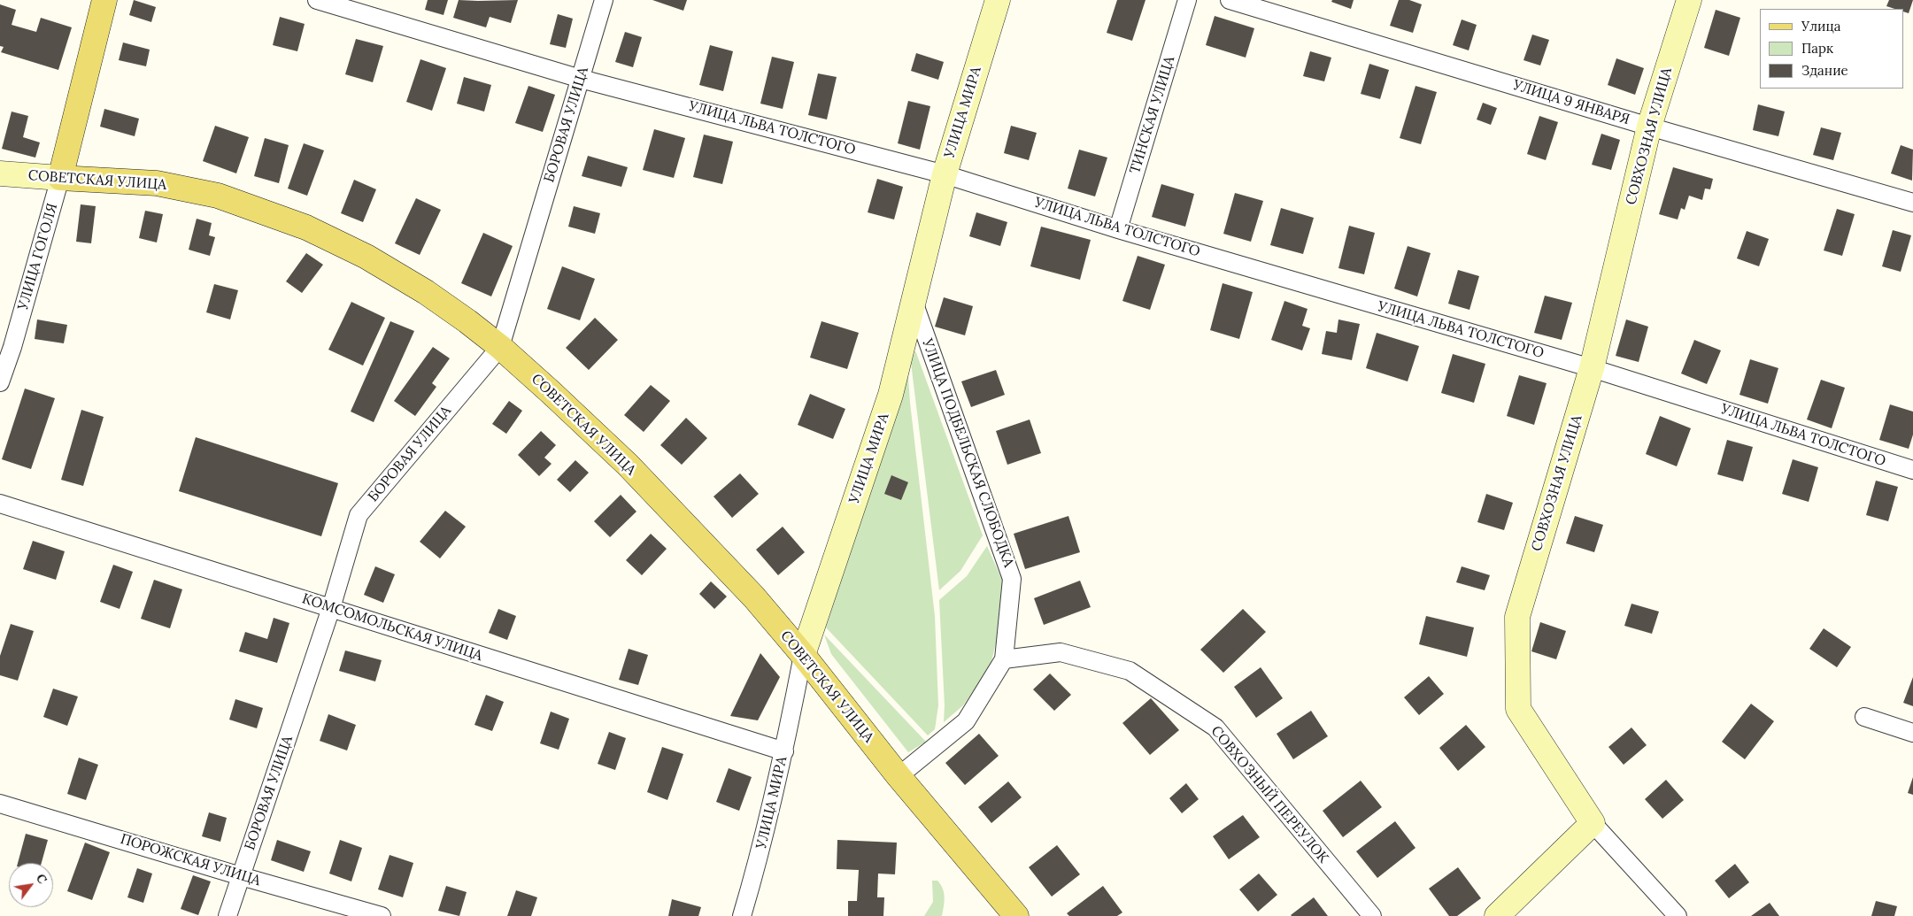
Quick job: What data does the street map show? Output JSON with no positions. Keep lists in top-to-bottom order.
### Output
{
  "streets": {
    "main road": [
      "УЛИЦА МИРА",
      "СОВХОЗНАЯ УЛИЦА",
      "СОВЕТСКАЯ УЛИЦА",
      "УЛИЦА ГОГОЛЯ"
    ],
    "street": [
      "УЛИЦА 9 ЯНВАРЯ",
      "ТИНСКАЯ УЛИЦА",
      "БОРОВАЯ УЛИЦА",
      "УЛИЦА ЛЬВА ТОЛСТОГО",
      "УЛИЦА ПОДБЕЛЬСКАЯ СЛОБОДКА",
      "КОМСОМОЛЬСКАЯ УЛИЦА",
      "СОВХОЗНЫЙ ПЕРЕУЛОК",
      "ПОРОЖСКАЯ УЛИЦА"
    ]
  },
  "crossings": [
    ["УЛИЦА 9 ЯНВАРЯ", "СОВХОЗНАЯ УЛИЦА"],
    ["УЛИЦА МИРА", "УЛИЦА ЛЬВА ТОЛСТОГО"],
    ["УЛИЦА МИРА", "СОВЕТСКАЯ УЛИЦА"],
    ["УЛИЦА МИРА", "УЛИЦА ПОДБЕЛЬСКАЯ СЛОБОДКА"],
    ["УЛИЦА МИРА", "КОМСОМОЛЬСКАЯ УЛИЦА"],
    ["ТИНСКАЯ УЛИЦА", "УЛИЦА ЛЬВА ТОЛСТОГО"],
    ["БОРОВАЯ УЛИЦА", "УЛИЦА ЛЬВА ТОЛСТОГО"],
    ["БОРОВАЯ УЛИЦА", "СОВЕТСКАЯ УЛИЦА"],
    ["БОРОВАЯ УЛИЦА", "КОМСОМОЛЬСКАЯ УЛИЦА"],
    ["БОРОВАЯ УЛИЦА", "ПОРОЖСКАЯ УЛИЦА"],
    ["УЛИЦА ЛЬВА ТОЛСТОГО", "СОВХОЗНАЯ УЛИЦА"],
    ["СОВЕТСКАЯ УЛИЦА", "УЛИЦА ГОГОЛЯ"],
    ["УЛИЦА ПОДБЕЛЬСКАЯ СЛОБОДКА", "СОВХОЗНЫЙ ПЕРЕУЛОК"]
  ],
  "legend": ["Улица", "Парк", "Здание"],
  "north": "top right"
}
